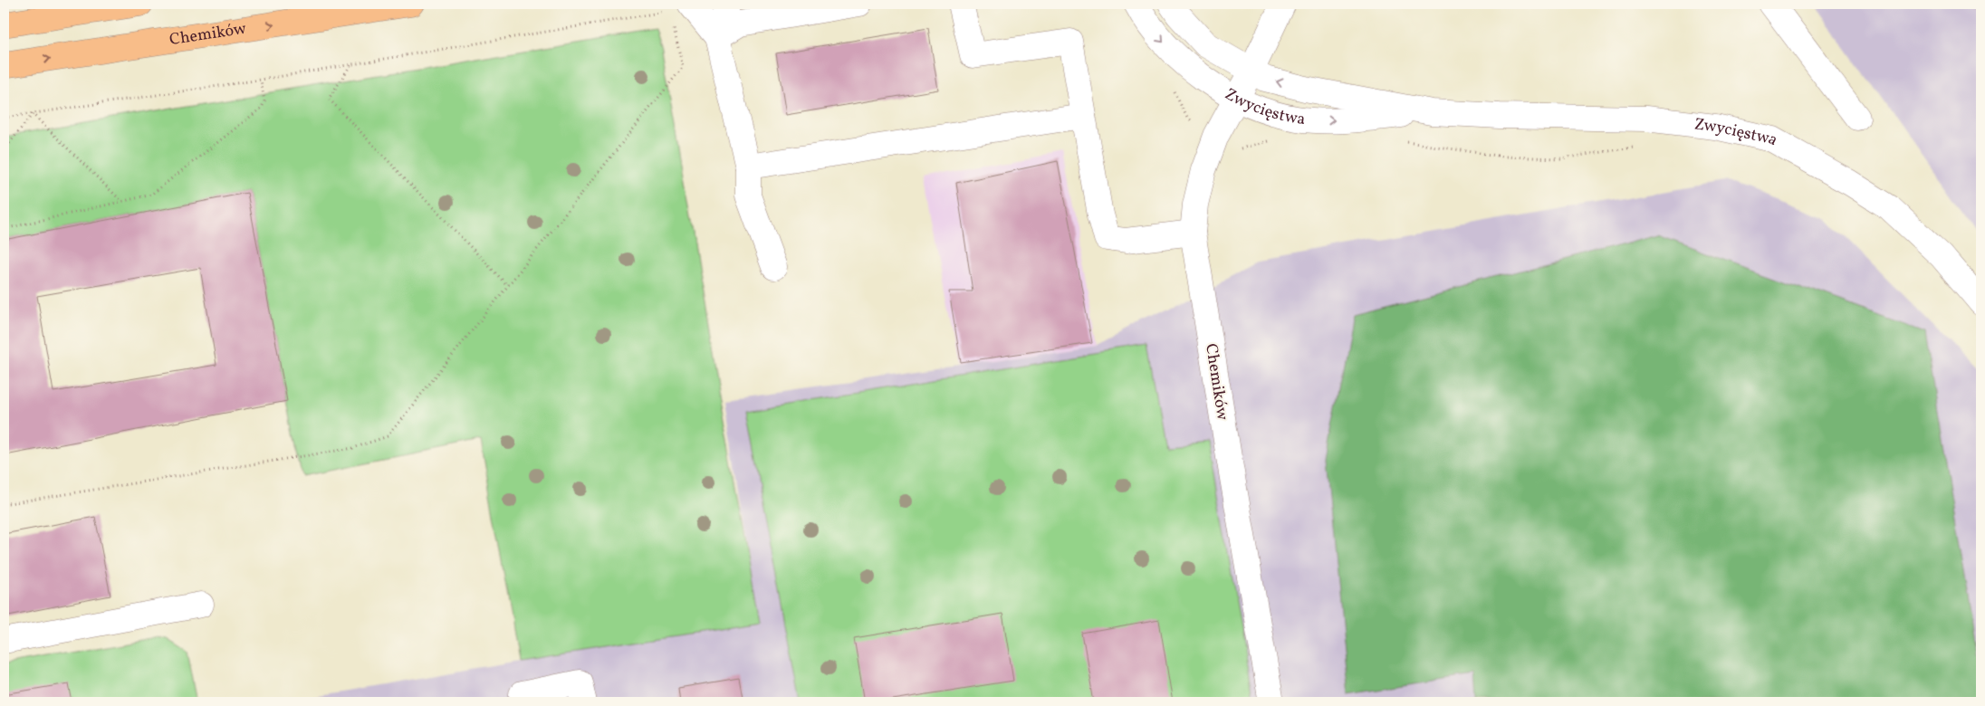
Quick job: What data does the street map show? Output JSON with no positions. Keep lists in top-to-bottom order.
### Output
{
  "streets": {
    "main road": ["Chemików"],
    "street": ["Zwycięstwa"]
  },
  "crossings": [
    ["Chemików", "Zwycięstwa"]
  ]
}
